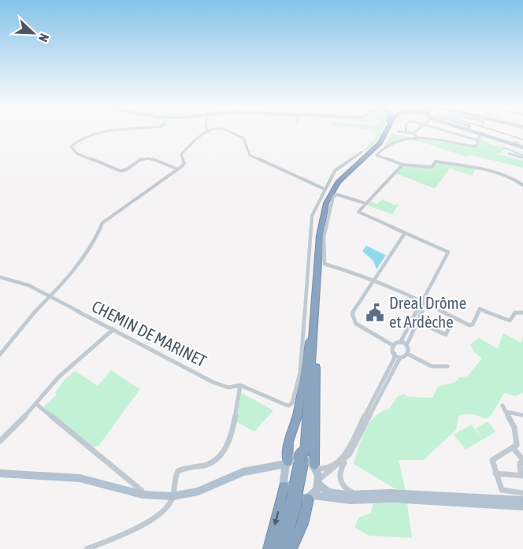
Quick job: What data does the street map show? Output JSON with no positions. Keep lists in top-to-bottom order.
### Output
{
  "streets": {
    "street": ["CHEMIN DE MARINET"]
  },
  "places": {
    "public building": ["Dreal Drôme et Ardèche"]
  },
  "north": "bottom right"
}
